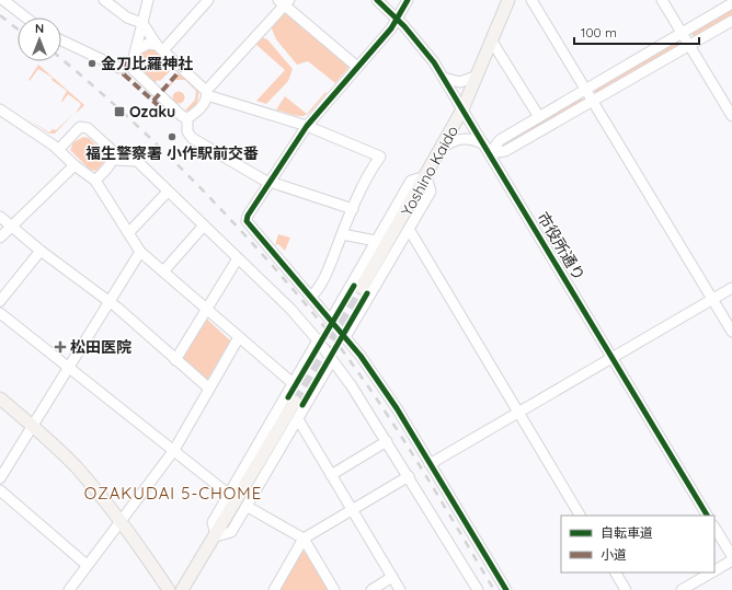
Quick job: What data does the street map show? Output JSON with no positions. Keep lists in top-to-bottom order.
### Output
{
  "streets": {
    "main road": ["Yoshino Kaido"],
    "street": ["市役所通り"]
  },
  "crossings": [
    ["Yoshino Kaido", "市役所通り"]
  ],
  "districts": ["OZAKUDAI 5-CHOME"],
  "places": {
    "other": ["金刀比羅神社", "福生警察署 小作駅前交番"],
    "transit": ["Ozaku"],
    "health": ["松田医院"]
  },
  "legend": ["自転車道", "小道"],
  "scale_bar": "100 m",
  "north": "top"
}
